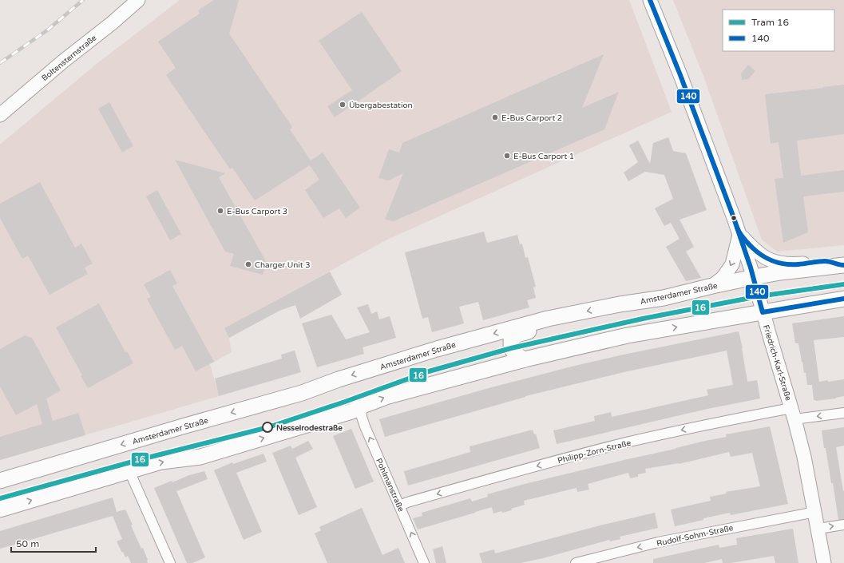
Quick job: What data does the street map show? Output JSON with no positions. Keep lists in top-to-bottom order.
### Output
{
  "streets": {
    "main road": ["Boltensternstraße", "Amsterdamer Straße", "Friedrich-Karl-Straße"],
    "street": ["Philipp-Zorn-Straße", "Pohlmanstraße", "Rudolf-Sohm-Straße"]
  },
  "crossings": [
    ["Amsterdamer Straße", "Friedrich-Karl-Straße"],
    ["Friedrich-Karl-Straße", "Philipp-Zorn-Straße"],
    ["Friedrich-Karl-Straße", "Rudolf-Sohm-Straße"],
    ["Philipp-Zorn-Straße", "Pohlmanstraße"]
  ],
  "one_way": ["Philipp-Zorn-Straße", "Pohlmanstraße", "Rudolf-Sohm-Straße"],
  "places": [
    "Übergabestation",
    "E-Bus Carport 2",
    "E-Bus Carport 1",
    "E-Bus Carport 3",
    "Charger Unit 3",
    "Nesselrodestraße"
  ],
  "lines": ["transit line 140", "tram line 16"],
  "legend": ["Tram 16", "140"],
  "scale_bar": "50 m"
}
